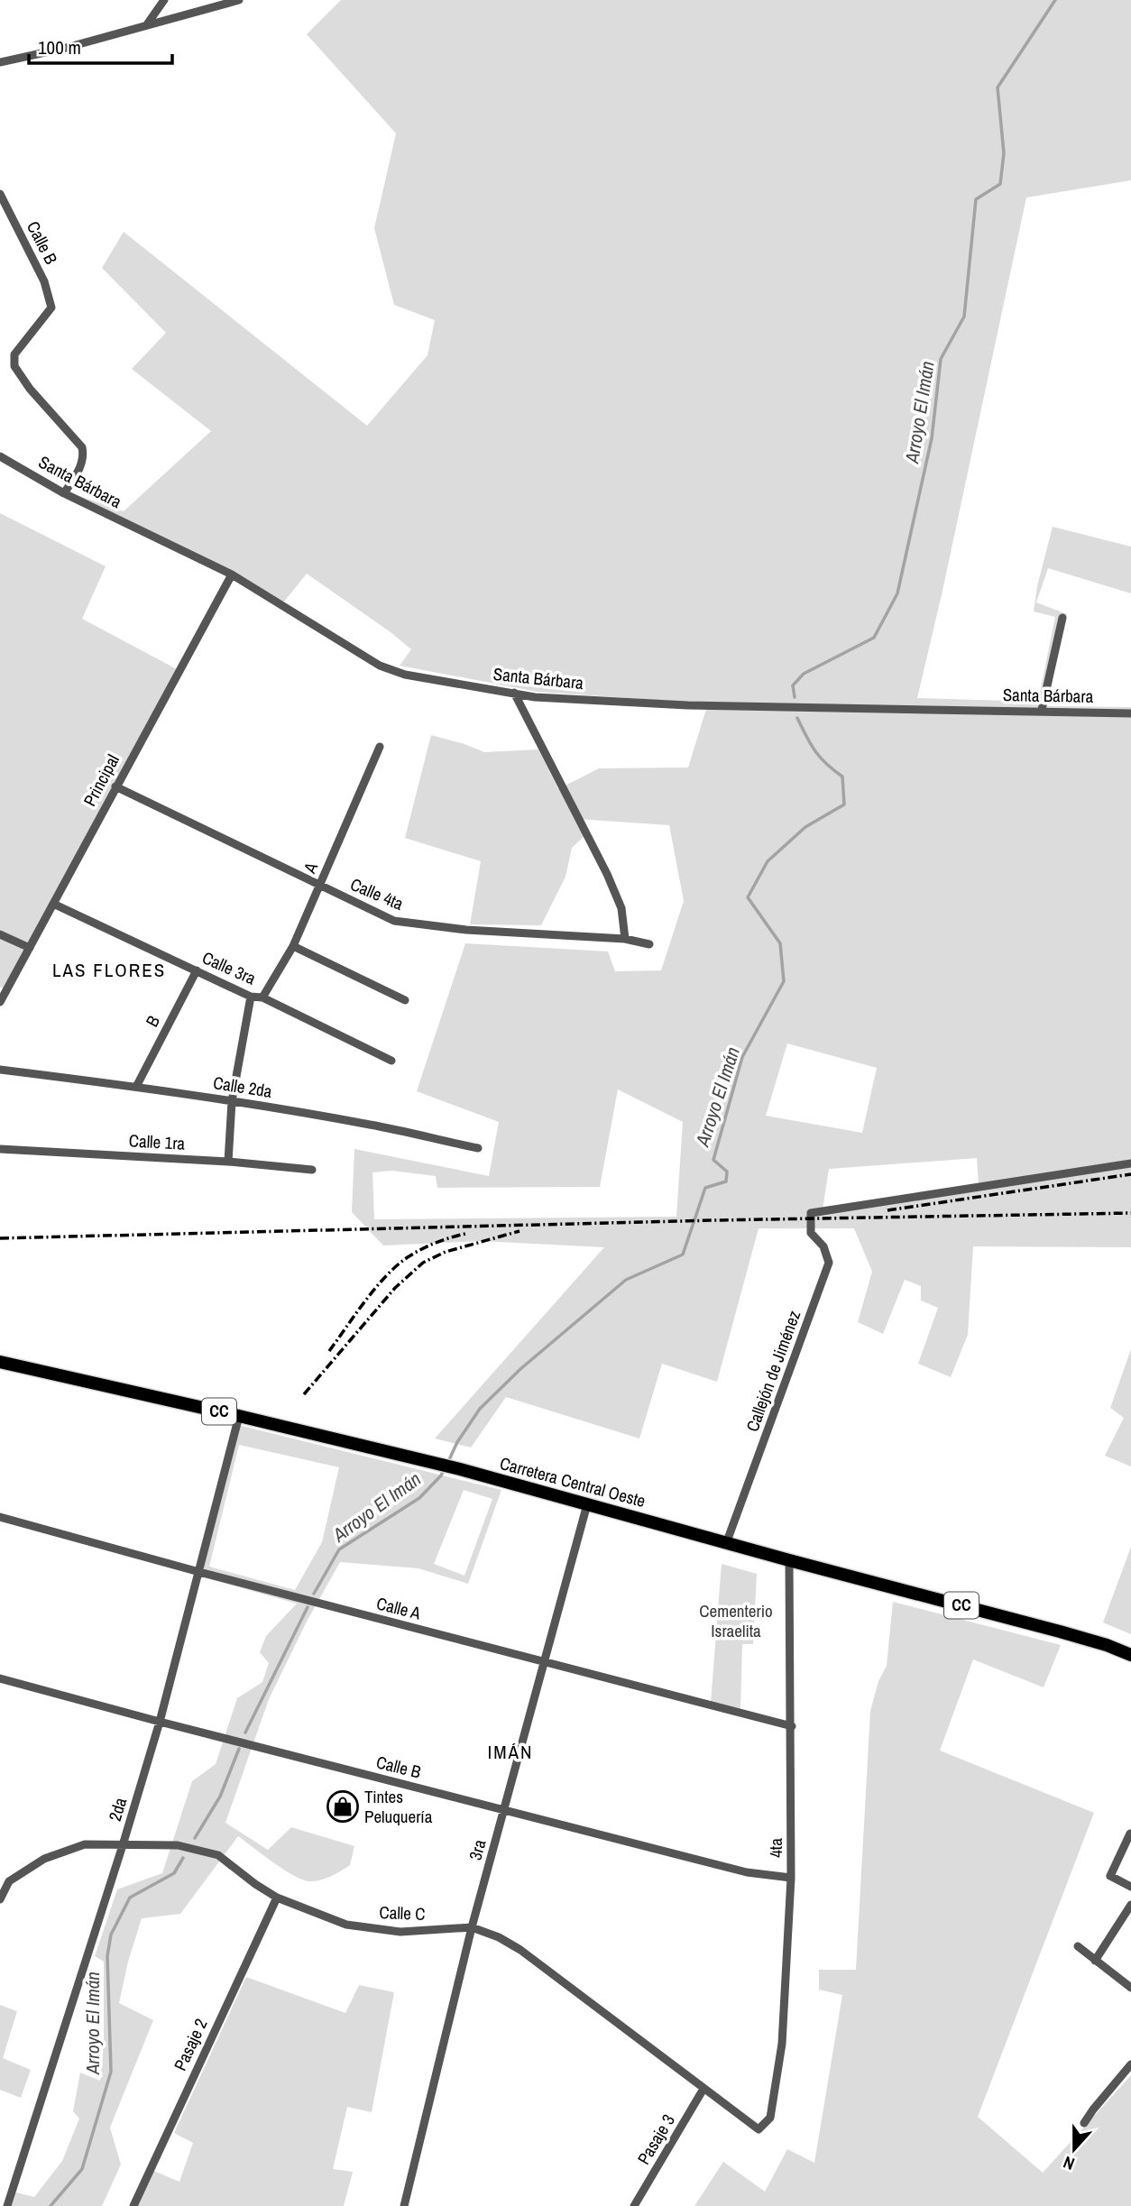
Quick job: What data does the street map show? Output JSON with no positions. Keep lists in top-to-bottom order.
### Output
{
  "streets": {
    "main road": ["CC", "Carretera Central Oeste"],
    "street": [
      "Calle B",
      "Santa Bárbara",
      "Principal",
      "A",
      "Calle 4ta",
      "Calle 3ra",
      "B",
      "Calle 2da",
      "Calle 1ra",
      "Callejón de Jiménez",
      "Calle A",
      "2da",
      "4ta",
      "3ra",
      "Calle C",
      "Pasaje 2",
      "Pasaje 3"
    ]
  },
  "crossings": [
    ["Calle B", "Santa Bárbara"],
    ["Calle B", "2da"],
    ["Calle B", "4ta"],
    ["Calle B", "3ra"],
    ["Santa Bárbara", "Principal"],
    ["Principal", "Calle 4ta"],
    ["Principal", "Calle 3ra"],
    ["A", "Calle 4ta"],
    ["A", "Calle 3ra"],
    ["Calle 3ra", "B"],
    ["B", "Calle 2da"],
    ["Callejón de Jiménez", "Carretera Central Oeste"],
    ["Carretera Central Oeste", "2da"],
    ["Carretera Central Oeste", "4ta"],
    ["Carretera Central Oeste", "3ra"],
    ["Calle A", "2da"],
    ["Calle A", "4ta"],
    ["Calle A", "3ra"],
    ["2da", "Calle C"],
    ["4ta", "Calle C"],
    ["3ra", "Calle C"],
    ["Calle C", "Pasaje 2"],
    ["Calle C", "Pasaje 3"]
  ],
  "districts": ["LAS FLORES", "IMÁN"],
  "water": ["Arroyo El Imán"],
  "parks": ["Cementerio Israelita"],
  "places": {
    "shop": ["Tintes Peluquería"]
  },
  "scale_bar": "100 m",
  "north": "bottom"
}
